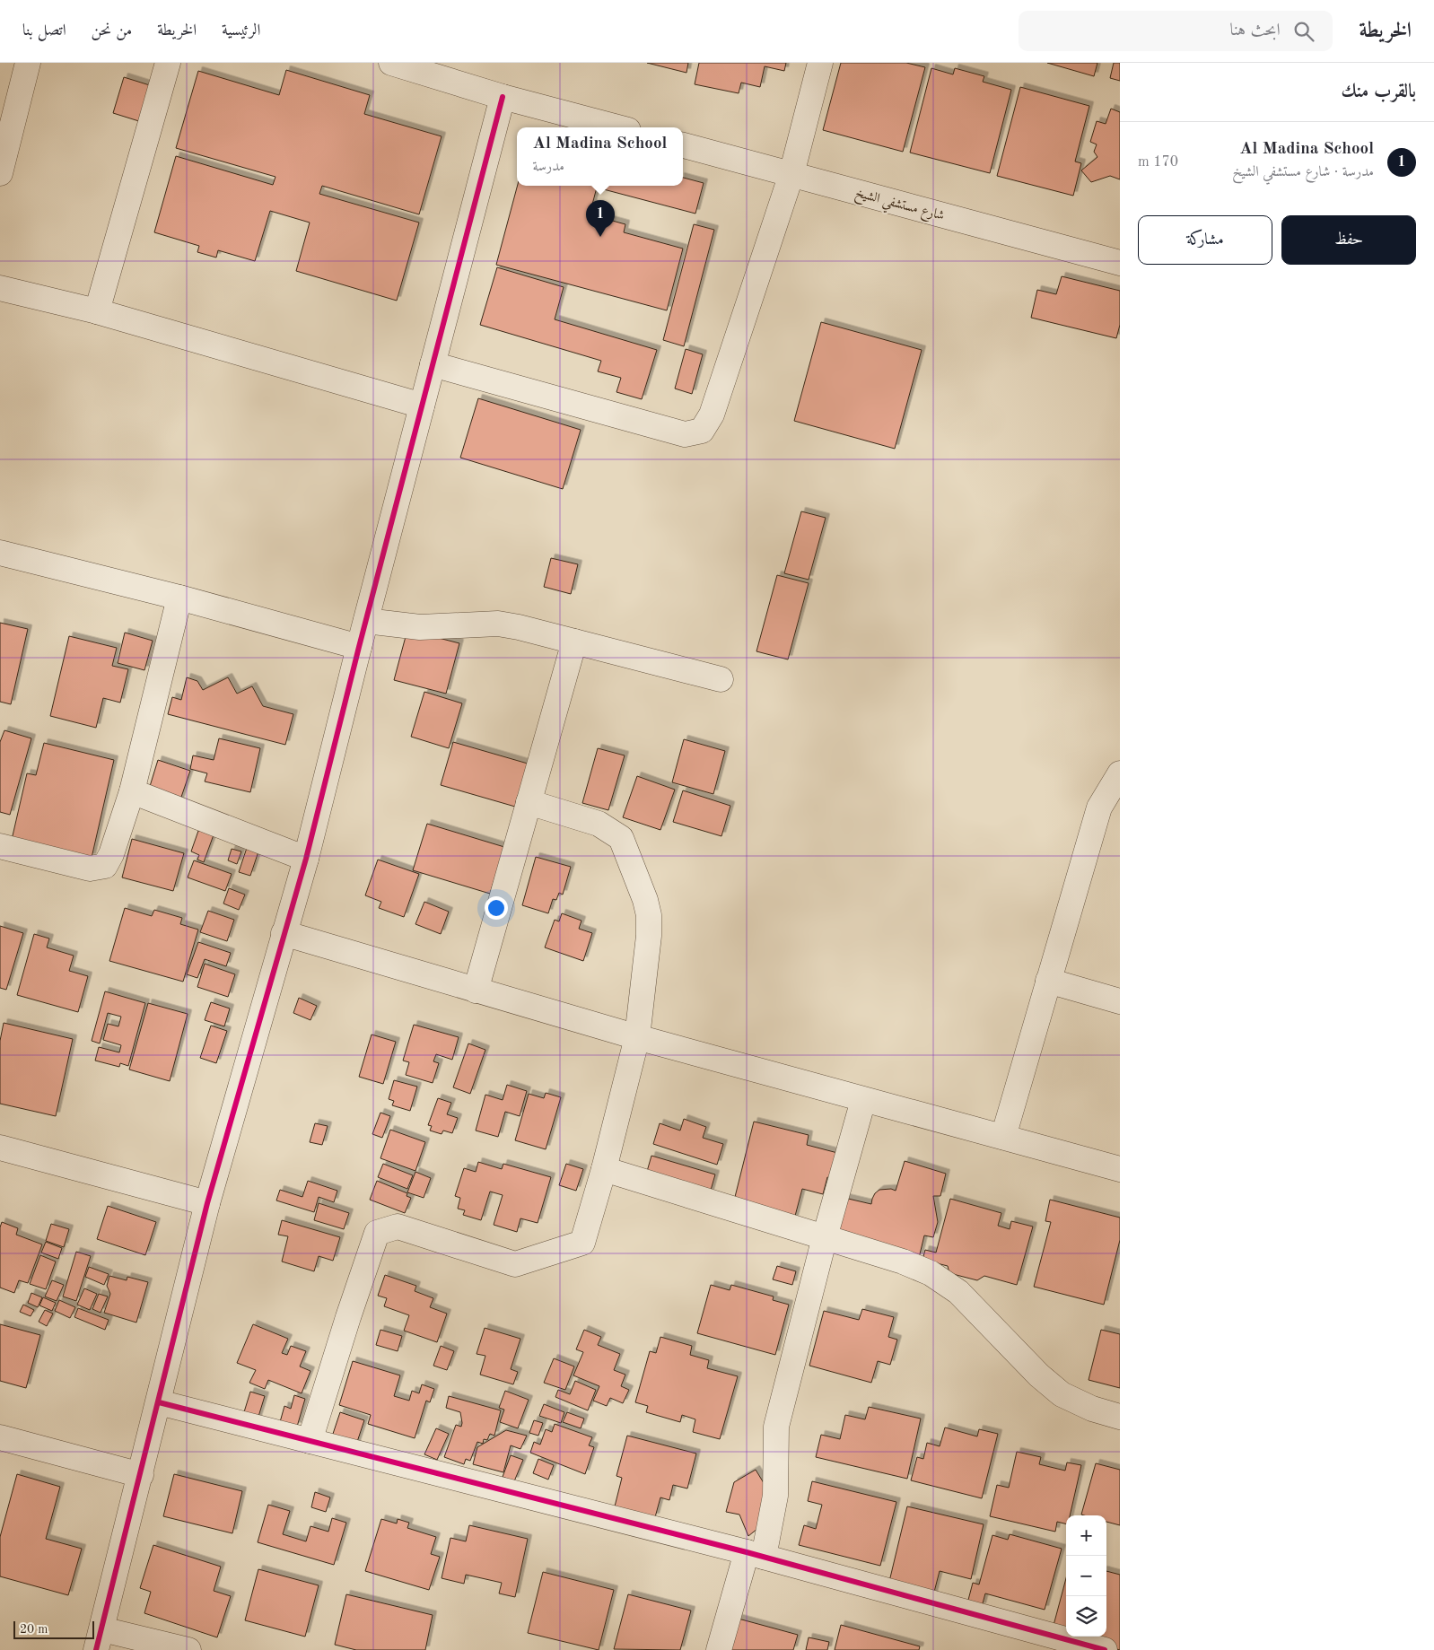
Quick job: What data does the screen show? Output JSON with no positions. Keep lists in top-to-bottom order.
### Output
{
  "streets": {
    "street": ["شارع مستشفي الشيخ"]
  },
  "scale_bar": "20 m",
  "page": {
    "header": "الخريطة",
    "search": "ابحث هنا",
    "nav": [
      "الرئيسية",
      "الخريطة",
      "من نحن",
      "اتصل بنا"
    ],
    "heading": "بالقرب منك",
    "list": [
      {
        "mark": "1",
        "name": "Al Madina School",
        "note": "مدرسة · شارع مستشفي الشيخ",
        "value": "170 m"
      }
    ],
    "popup": ["Al Madina School", "مدرسة"],
    "pins": "1",
    "buttons": ["حفظ", "مشاركة"],
    "map_buttons": ["+", "−"],
    "scale": "20 m"
  }
}
